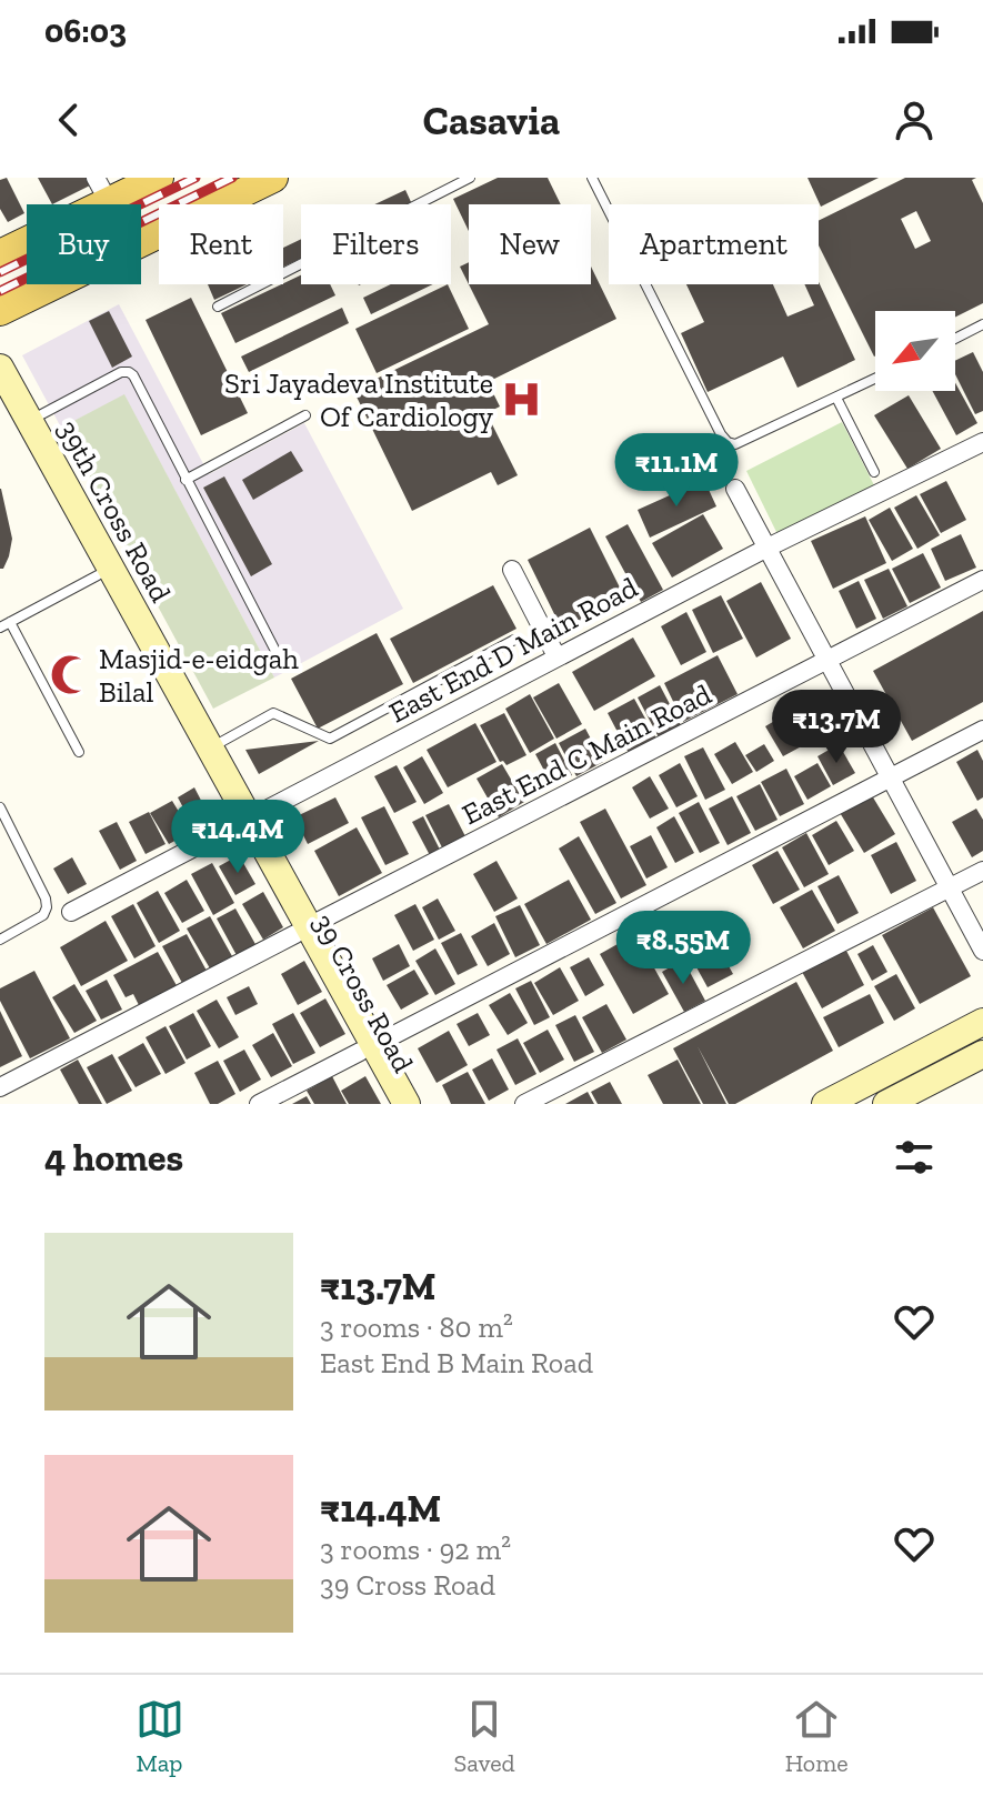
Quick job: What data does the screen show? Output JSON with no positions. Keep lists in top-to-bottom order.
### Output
{
  "streets": {
    "street": [
      "39th Cross Road",
      "East End D Main Road",
      "East End C Main Road",
      "39 Cross Road"
    ]
  },
  "crossings": [
    ["39th Cross Road", "East End D Main Road"],
    ["39th Cross Road", "39 Cross Road"],
    ["East End D Main Road", "39 Cross Road"],
    ["East End C Main Road", "39 Cross Road"]
  ],
  "places": {
    "hospital": ["Sri Jayadeva Institute Of Cardiology"],
    "mosque": ["Masjid-e-eidgah Bilal"]
  },
  "north": "bottom left",
  "page": {
    "status": "06:03",
    "header": "Casavia",
    "chip": [
      "Buy",
      "Rent",
      "Filters",
      "New",
      "Apartment"
    ],
    "price": [
      "₹11.1M",
      "₹13.7M",
      "₹14.4M",
      "₹8.55M"
    ],
    "heading": "4 homes",
    "list": [
      {
        "name": "₹13.7M",
        "note": "3 rooms · 80 m² · East End B Main Road"
      },
      {
        "name": "₹14.4M",
        "note": "3 rooms · 92 m² · 39 Cross Road"
      }
    ],
    "tabs": ["Map", "Saved", "Home"]
  }
}
